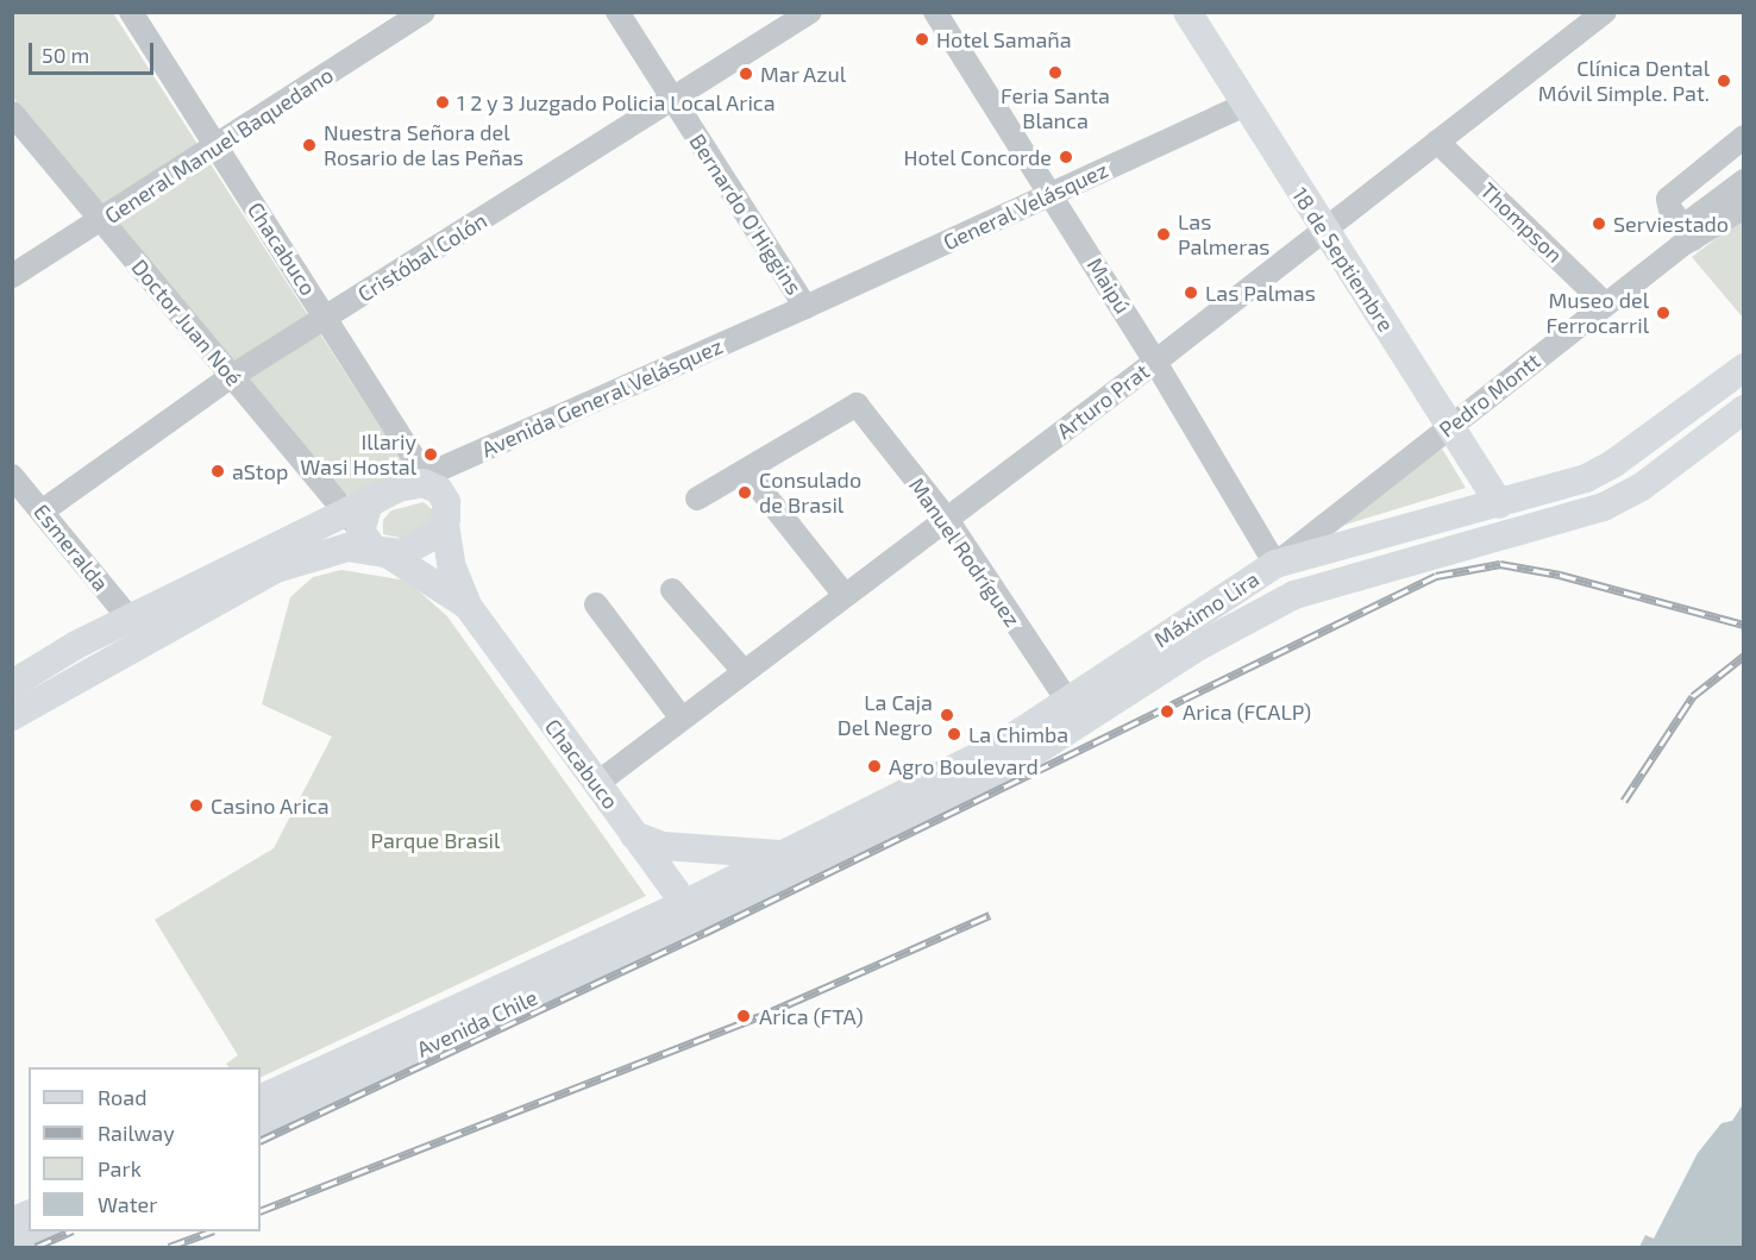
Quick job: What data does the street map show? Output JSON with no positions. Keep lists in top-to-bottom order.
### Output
{
  "streets": {
    "main road": [
      "Chacabuco",
      "18 de Septiembre",
      "Máximo Lira",
      "Avenida Chile"
    ],
    "street": [
      "General Manuel Baquedano",
      "General Velásquez",
      "Bernardo O'Higgins",
      "Thompson",
      "Cristóbal Colón",
      "Maipú",
      "Doctor Juan Noé",
      "Pedro Montt",
      "Avenida General Velásquez",
      "Arturo Prat",
      "Esmeralda",
      "Manuel Rodríguez"
    ]
  },
  "crossings": [
    ["General Manuel Baquedano", "Chacabuco"],
    ["General Manuel Baquedano", "Doctor Juan Noé"],
    ["General Velásquez", "Bernardo O'Higgins"],
    ["General Velásquez", "18 de Septiembre"],
    ["General Velásquez", "Maipú"],
    ["General Velásquez", "Avenida General Velásquez"],
    ["Bernardo O'Higgins", "Cristóbal Colón"],
    ["Bernardo O'Higgins", "Avenida General Velásquez"],
    ["Thompson", "Pedro Montt"],
    ["Thompson", "Arturo Prat"],
    ["Chacabuco", "Cristóbal Colón"],
    ["Chacabuco", "Doctor Juan Noé"],
    ["Chacabuco", "Avenida General Velásquez"],
    ["Chacabuco", "Arturo Prat"],
    ["Chacabuco", "Máximo Lira"],
    ["Chacabuco", "Avenida Chile"],
    ["Cristóbal Colón", "Doctor Juan Noé"],
    ["Cristóbal Colón", "Esmeralda"],
    ["18 de Septiembre", "Pedro Montt"],
    ["18 de Septiembre", "Arturo Prat"],
    ["18 de Septiembre", "Máximo Lira"],
    ["Maipú", "Pedro Montt"],
    ["Maipú", "Arturo Prat"],
    ["Maipú", "Máximo Lira"],
    ["Doctor Juan Noé", "Avenida General Velásquez"],
    ["Pedro Montt", "Máximo Lira"],
    ["Arturo Prat", "Manuel Rodríguez"],
    ["Manuel Rodríguez", "Máximo Lira"],
    ["Máximo Lira", "Avenida Chile"]
  ],
  "parks": ["Parque Brasil"],
  "places": [
    "Hotel Samaña",
    "Feria Santa Blanca",
    "Mar Azul",
    "Clínica Dental Móvil Simple. Pat.",
    "1 2 y 3 Juzgado Policia Local Arica",
    "Nuestra Señora del Rosario de las Peñas",
    "Hotel Concorde",
    "Serviestado",
    "Las Palmeras",
    "Las Palmas",
    "Museo del Ferrocarril",
    "Illariy Wasi Hostal",
    "aStop",
    "Consulado de Brasil",
    "Arica (FCALP)",
    "La Caja Del Negro",
    "La Chimba",
    "Agro Boulevard",
    "Casino Arica",
    "Arica (FTA)"
  ],
  "legend": [
    "Road",
    "Railway",
    "Park",
    "Water"
  ],
  "scale_bar": "50 m"
}
